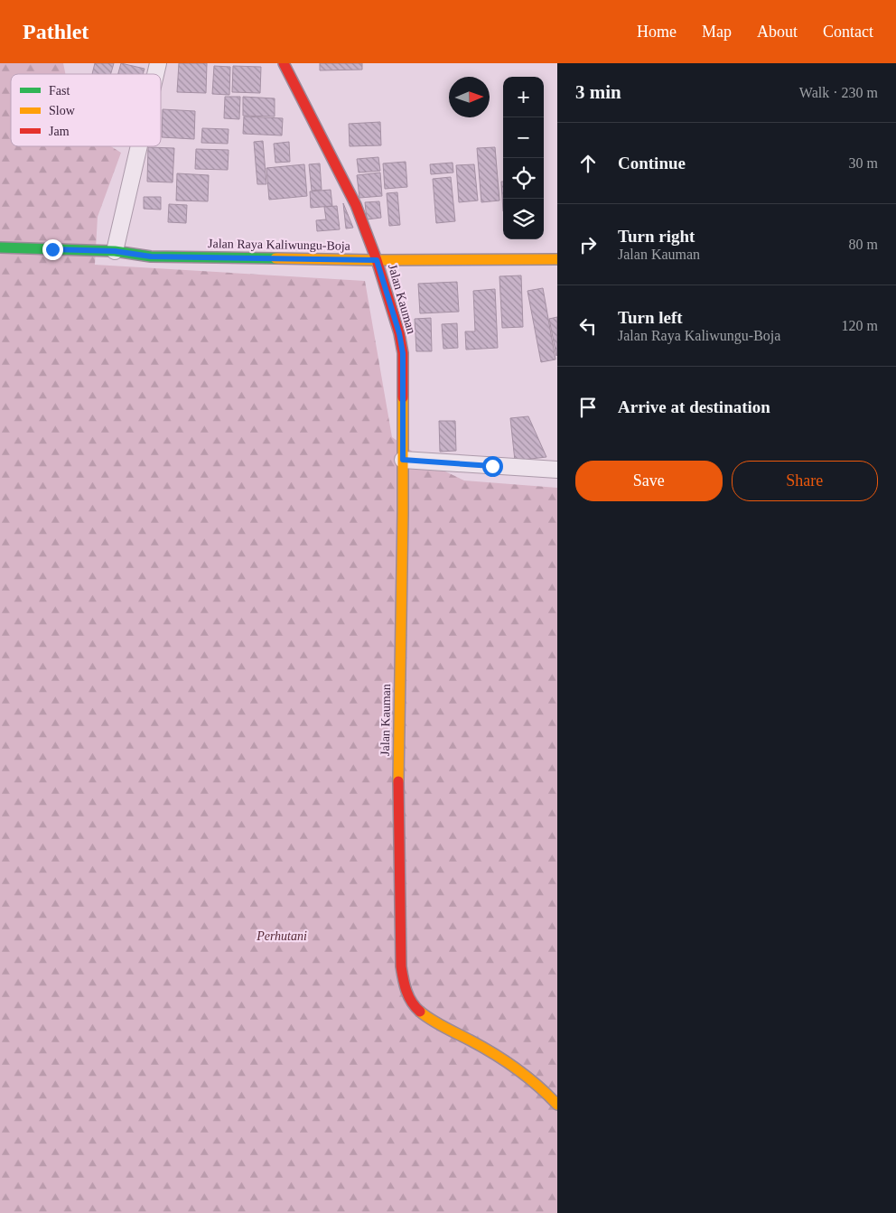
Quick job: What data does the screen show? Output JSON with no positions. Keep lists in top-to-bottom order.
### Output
{
  "streets": {
    "street": ["Jalan Raya Kaliwungu-Boja", "Jalan Kauman"]
  },
  "crossings": [
    ["Jalan Raya Kaliwungu-Boja", "Jalan Kauman"]
  ],
  "parks": ["Perhutani"],
  "legend": ["Fast", "Slow", "Jam"],
  "north": "right",
  "page": {
    "header": "Pathlet",
    "nav": [
      "Home",
      "Map",
      "About",
      "Contact"
    ],
    "heading": ["3 min", "Walk · 230 m"],
    "map_buttons": ["+", "−"],
    "list": [
      ["Continue", "30 m"],
      ["Turn right", "Jalan Kauman", "80 m"],
      ["Turn left", "Jalan Raya Kaliwungu-Boja", "120 m"],
      "Arrive at destination"
    ],
    "buttons": ["Save", "Share"]
  }
}
